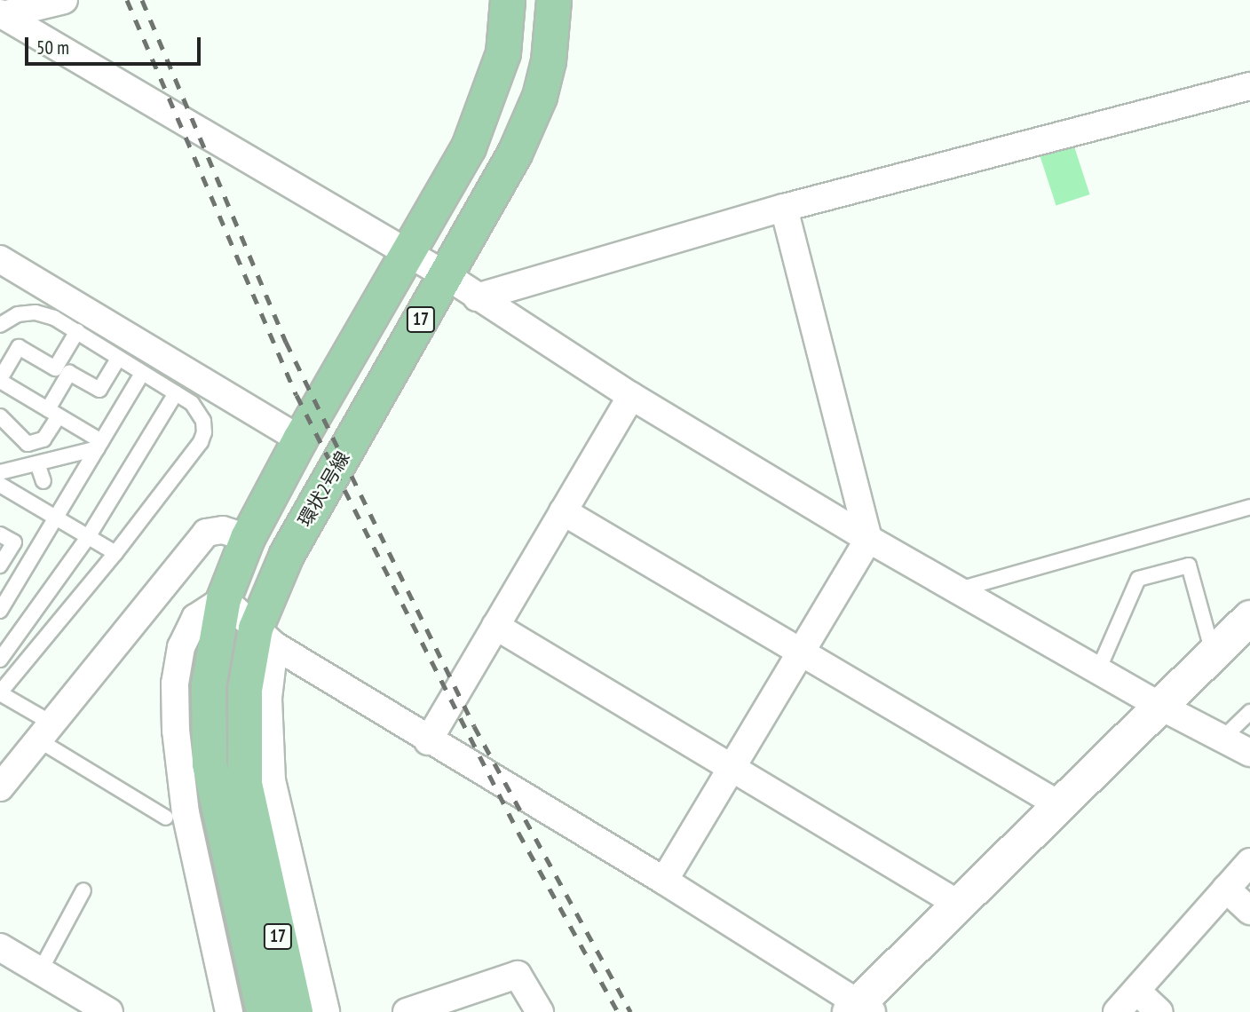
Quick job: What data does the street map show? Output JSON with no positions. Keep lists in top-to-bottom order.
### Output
{
  "streets": {
    "main road": ["17", "環状2号線"]
  },
  "scale_bar": "50 m"
}
